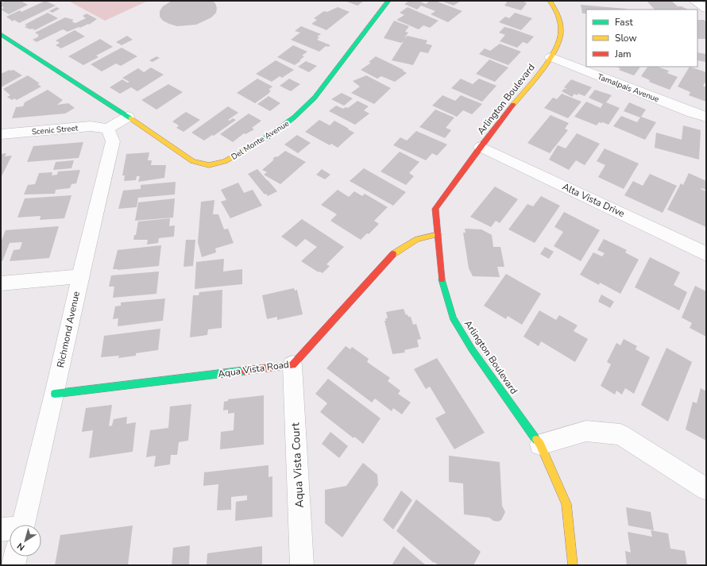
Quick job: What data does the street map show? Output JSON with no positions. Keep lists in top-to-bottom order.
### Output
{
  "streets": {
    "street": [
      "Tamalpais Avenue",
      "Arlington Boulevard",
      "Scenic Street",
      "Del Monte Avenue",
      "Alta Vista Drive",
      "Richmond Avenue",
      "Aqua Vista Road",
      "Aqua Vista Court"
    ]
  },
  "crossings": [
    ["Tamalpais Avenue", "Arlington Boulevard"],
    ["Arlington Boulevard", "Alta Vista Drive"],
    ["Arlington Boulevard", "Aqua Vista Road"],
    ["Scenic Street", "Richmond Avenue"],
    ["Richmond Avenue", "Aqua Vista Road"],
    ["Aqua Vista Road", "Aqua Vista Court"]
  ],
  "legend": ["Fast", "Slow", "Jam"],
  "north": "bottom left"
}
